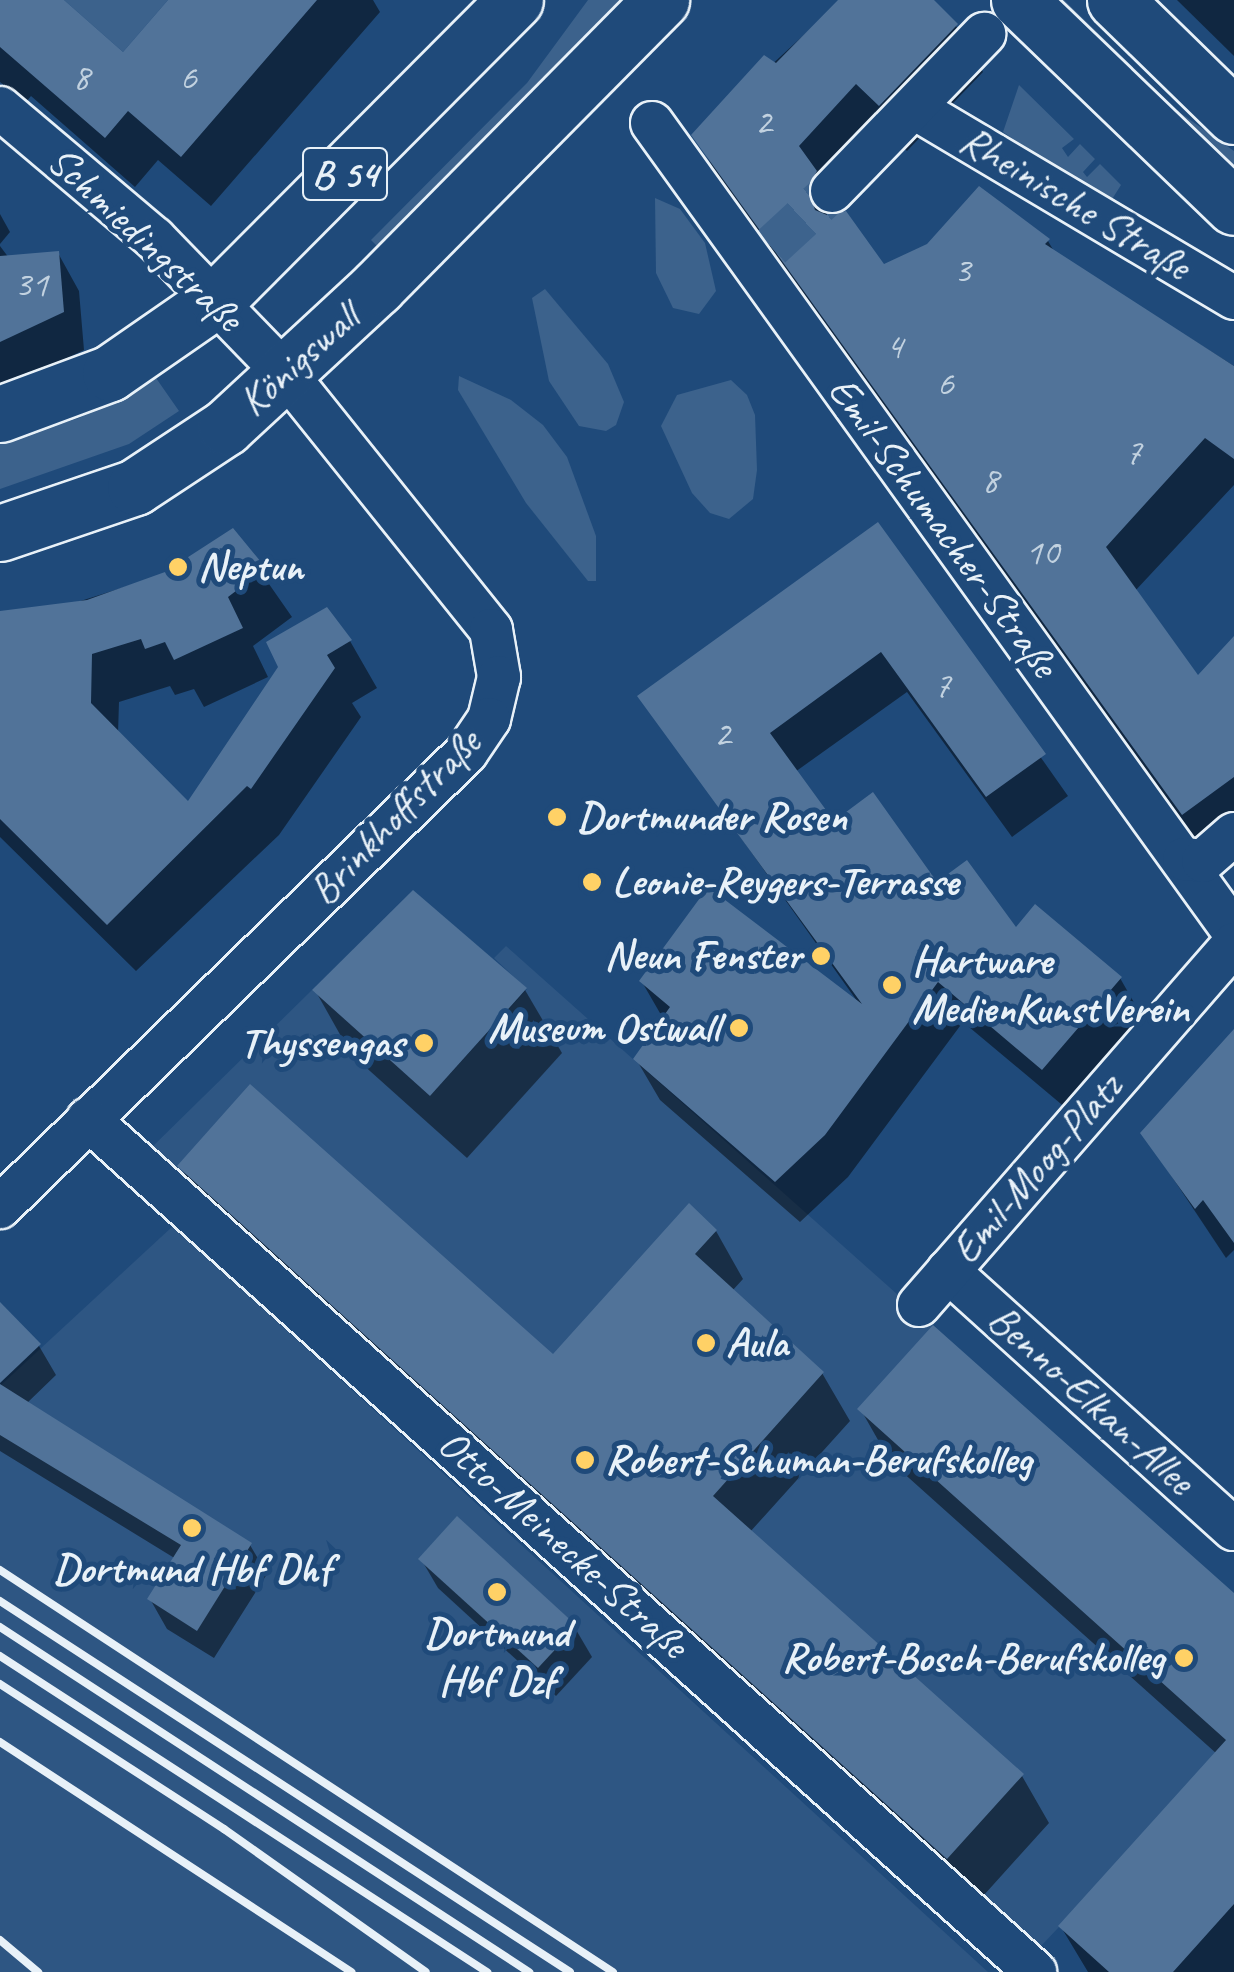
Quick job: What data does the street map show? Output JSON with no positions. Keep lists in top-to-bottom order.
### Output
{
  "streets": {
    "main road": ["B 54", "Rheinische Straße", "Königswall"],
    "street": [
      "Schmiedingstraße",
      "Emil-Schumacher-Straße",
      "Brinkhoffstraße",
      "Emil-Moog-Platz",
      "Benno-Elkan-Allee",
      "Otto-Meinecke-Straße"
    ]
  },
  "crossings": [
    ["B 54", "Schmiedingstraße"],
    ["Schmiedingstraße", "Königswall"],
    ["Schmiedingstraße", "Brinkhoffstraße"],
    ["Königswall", "Brinkhoffstraße"],
    ["Brinkhoffstraße", "Otto-Meinecke-Straße"],
    ["Emil-Moog-Platz", "Benno-Elkan-Allee"]
  ],
  "places": [
    "Neptun",
    "Dortmunder Rosen",
    "Leonie-Reygers-Terrasse",
    "Neun Fenster",
    "Hartware MedienKunstVerein",
    "Museum Ostwall",
    "Thyssengas",
    "Aula",
    "Robert-Schuman-Berufskolleg",
    "Dortmund Hbf Dhf",
    "Dortmund Hbf Dzf",
    "Robert-Bosch-Berufskolleg"
  ],
  "house_numbers": [
    "8",
    "6",
    "2",
    "3",
    "31",
    "4",
    "6",
    "7",
    "8",
    "10",
    "7",
    "2"
  ]
}
